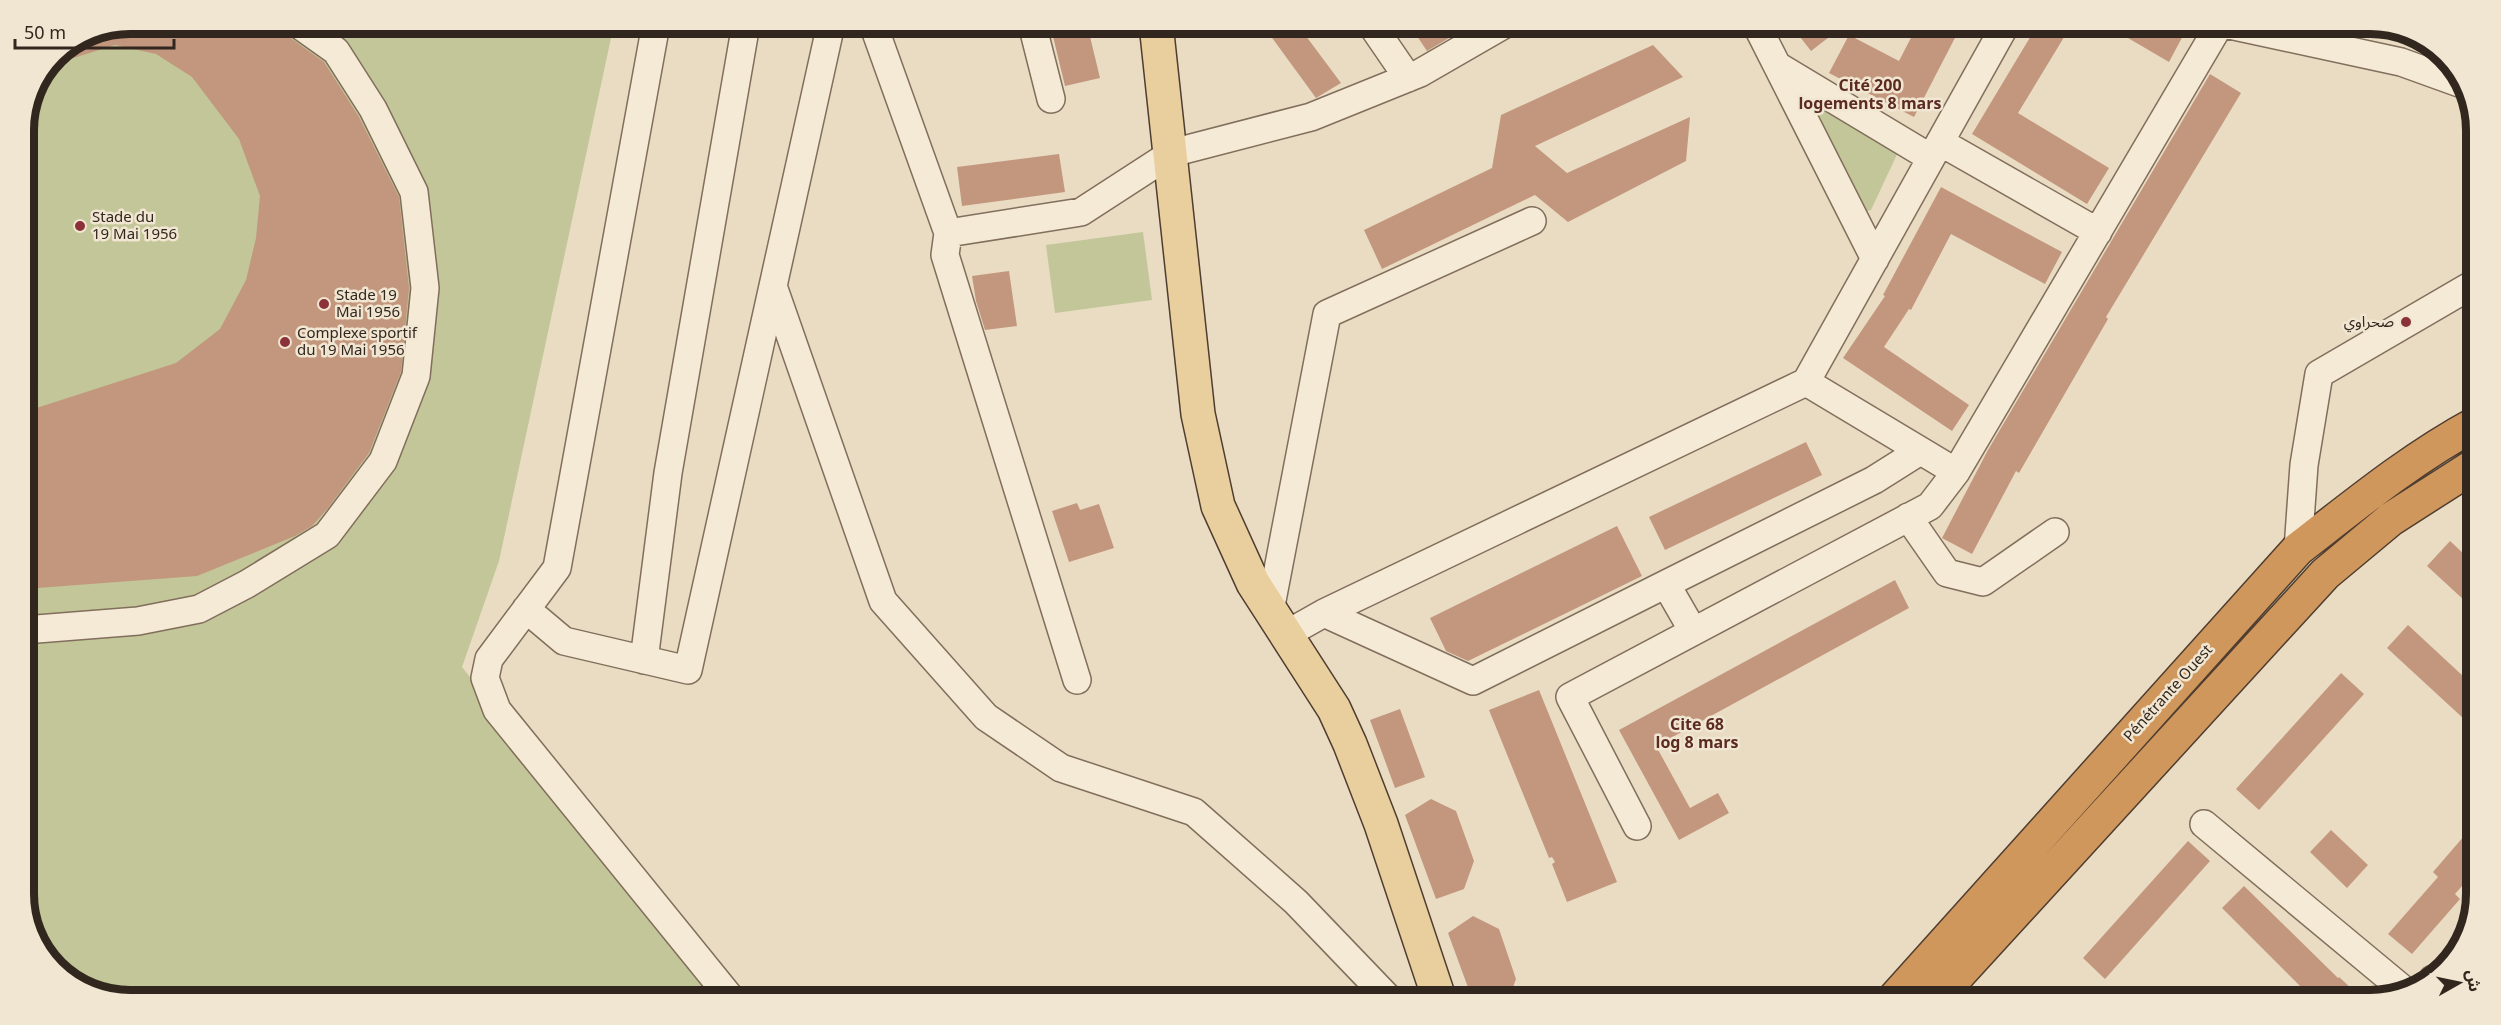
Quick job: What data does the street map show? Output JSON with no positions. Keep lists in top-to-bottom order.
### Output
{
  "streets": {
    "highway": ["Pénétrante Ouest"]
  },
  "districts": ["Cité 200 logements 8 mars", "Cite 68 log 8 mars"],
  "places": [
    "Stade du 19 Mai 1956",
    "Stade 19 Mai 1956",
    "صحراوي",
    "Complexe sportif du 19 Mai 1956"
  ],
  "scale_bar": "50 m",
  "north": "right"
}
